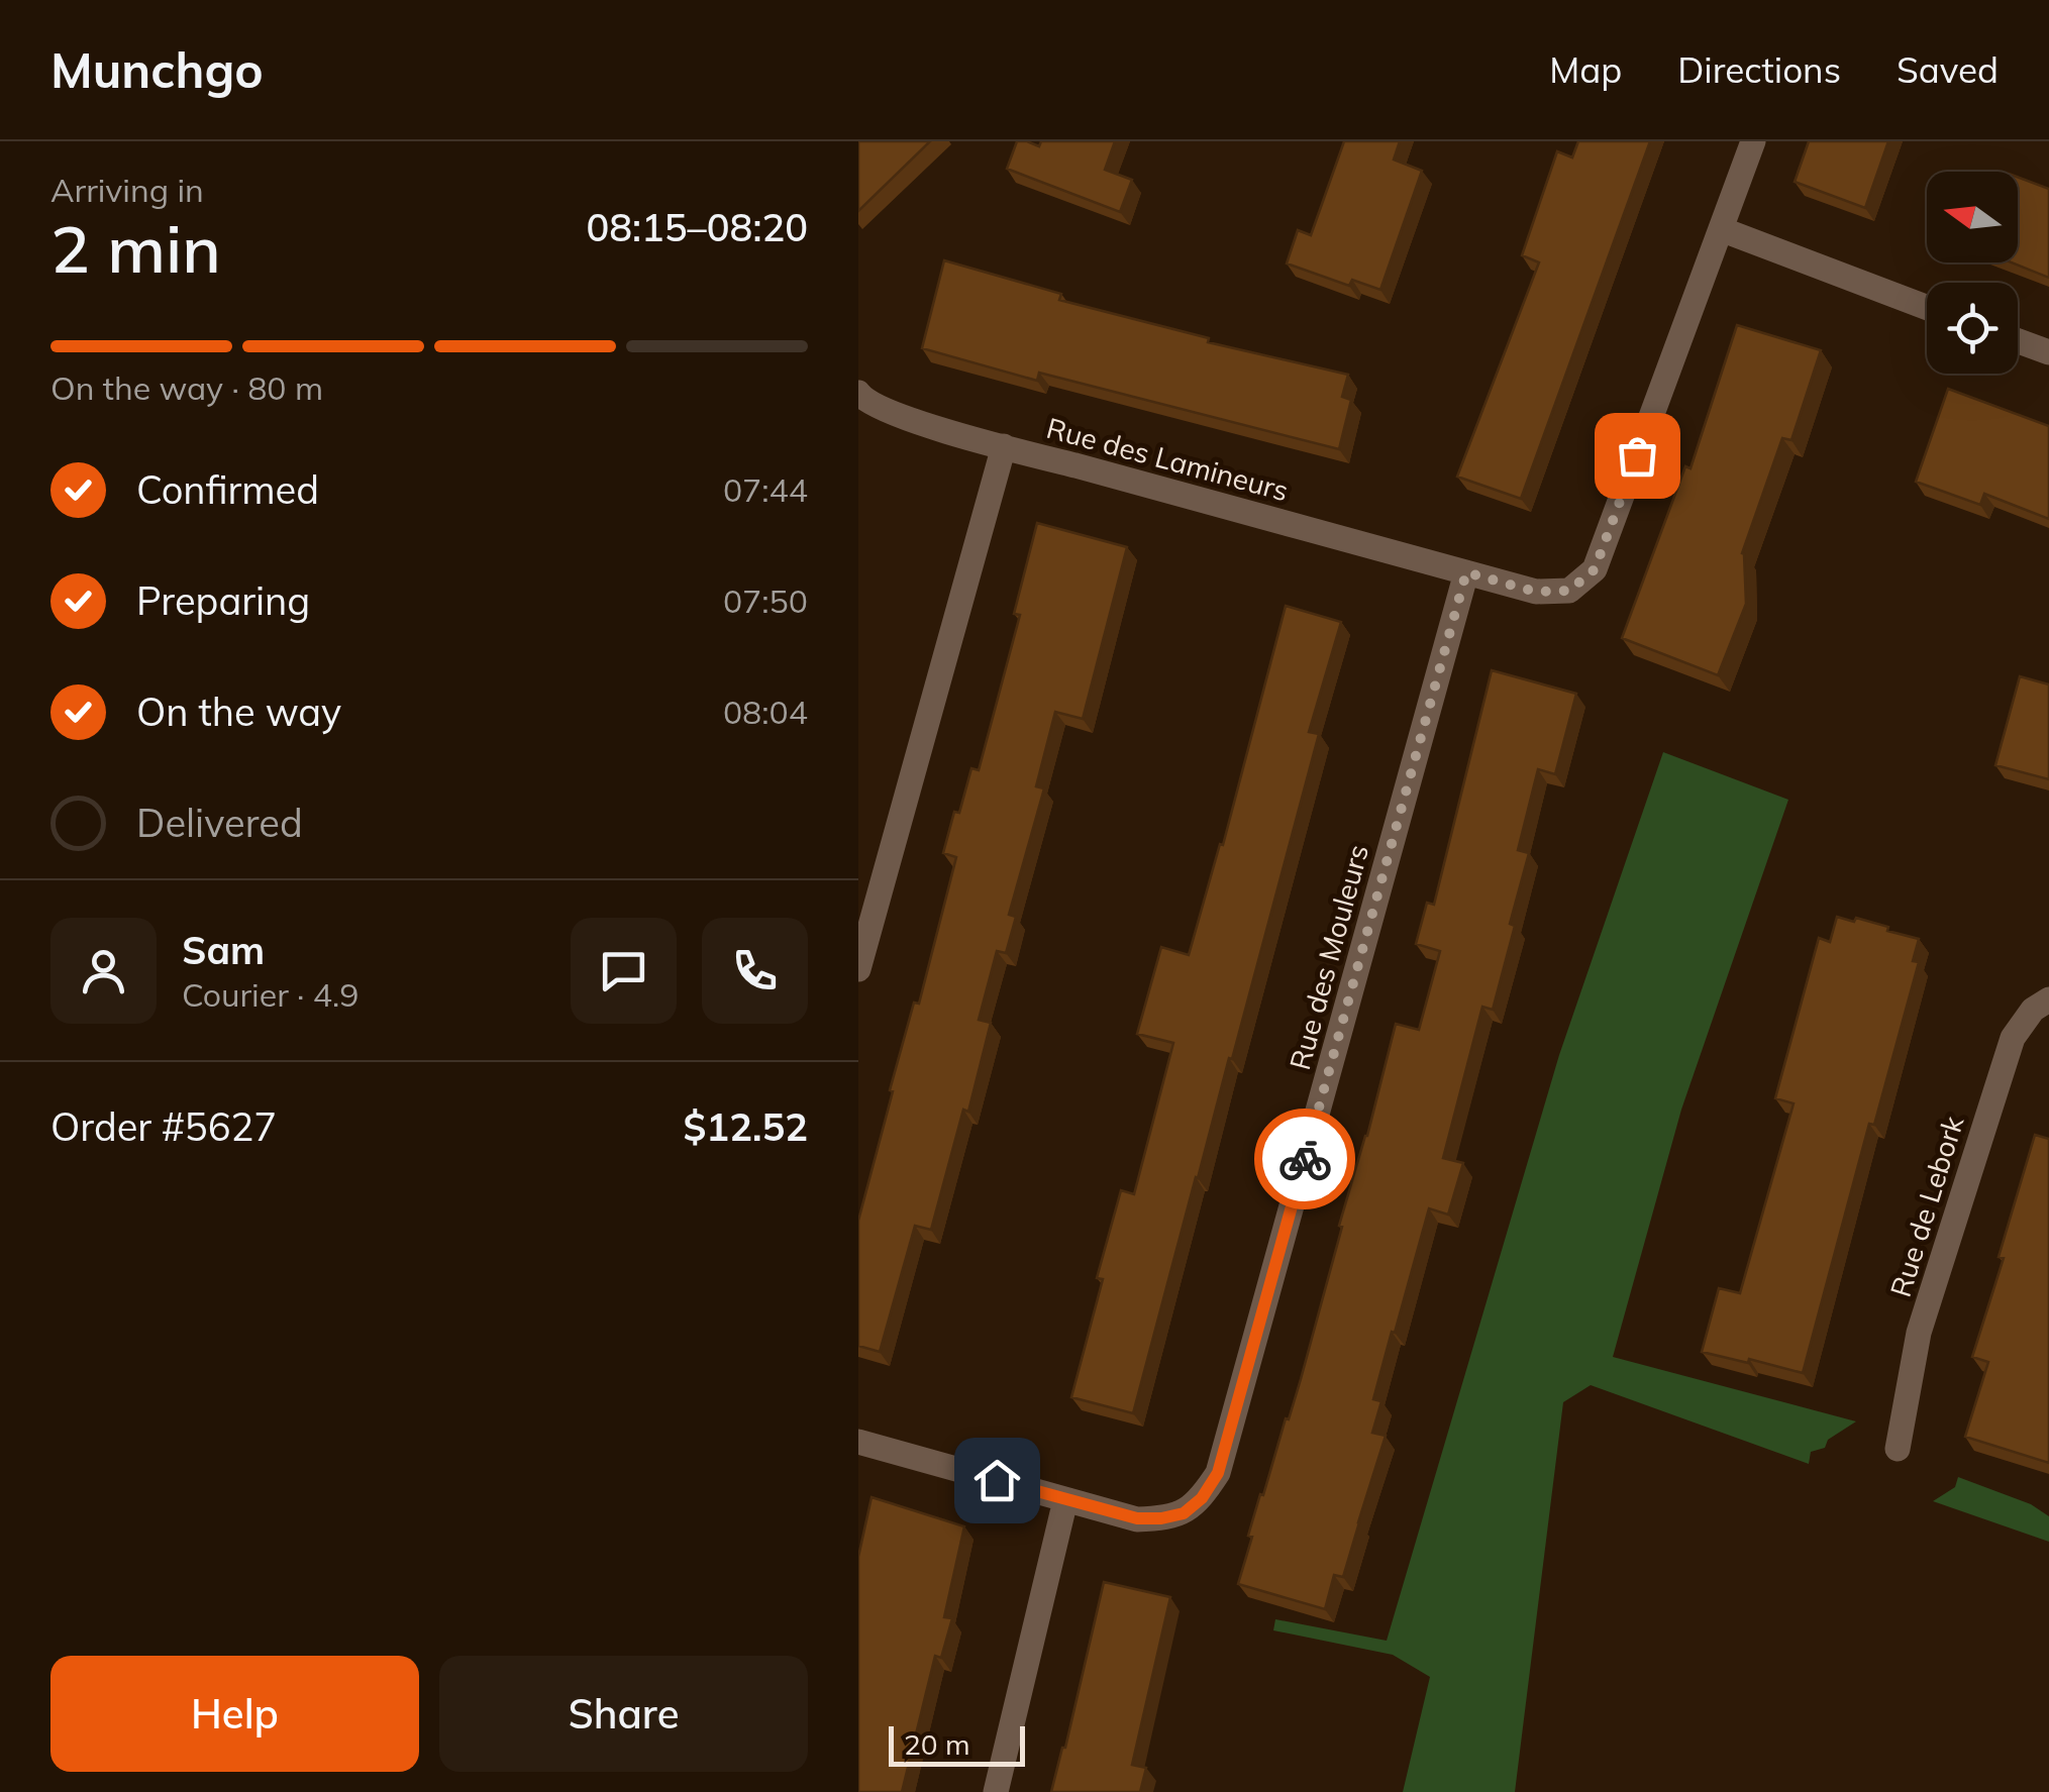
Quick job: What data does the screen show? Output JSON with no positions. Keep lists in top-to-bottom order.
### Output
{
  "streets": {
    "street": ["Rue des Lamineurs", "Rue des Mouleurs", "Rue de Lebork"]
  },
  "crossings": [
    ["Rue des Lamineurs", "Rue des Mouleurs"]
  ],
  "scale_bar": "20 m",
  "north": "left",
  "page": {
    "header": "Munchgo",
    "nav": ["Map", "Directions", "Saved"],
    "heading": ["2 min", "Arriving in", "08:15–08:20"],
    "panel": [
      "Sam",
      "Courier · 4.9",
      "Order #5627",
      "$12.52"
    ],
    "bar": "On the way · 80 m",
    "list": [
      ["Confirmed", "07:44"],
      ["Preparing", "07:50"],
      ["On the way", "08:04"],
      "Delivered"
    ],
    "buttons": ["Help", "Share"],
    "scale": "20 m"
  }
}
